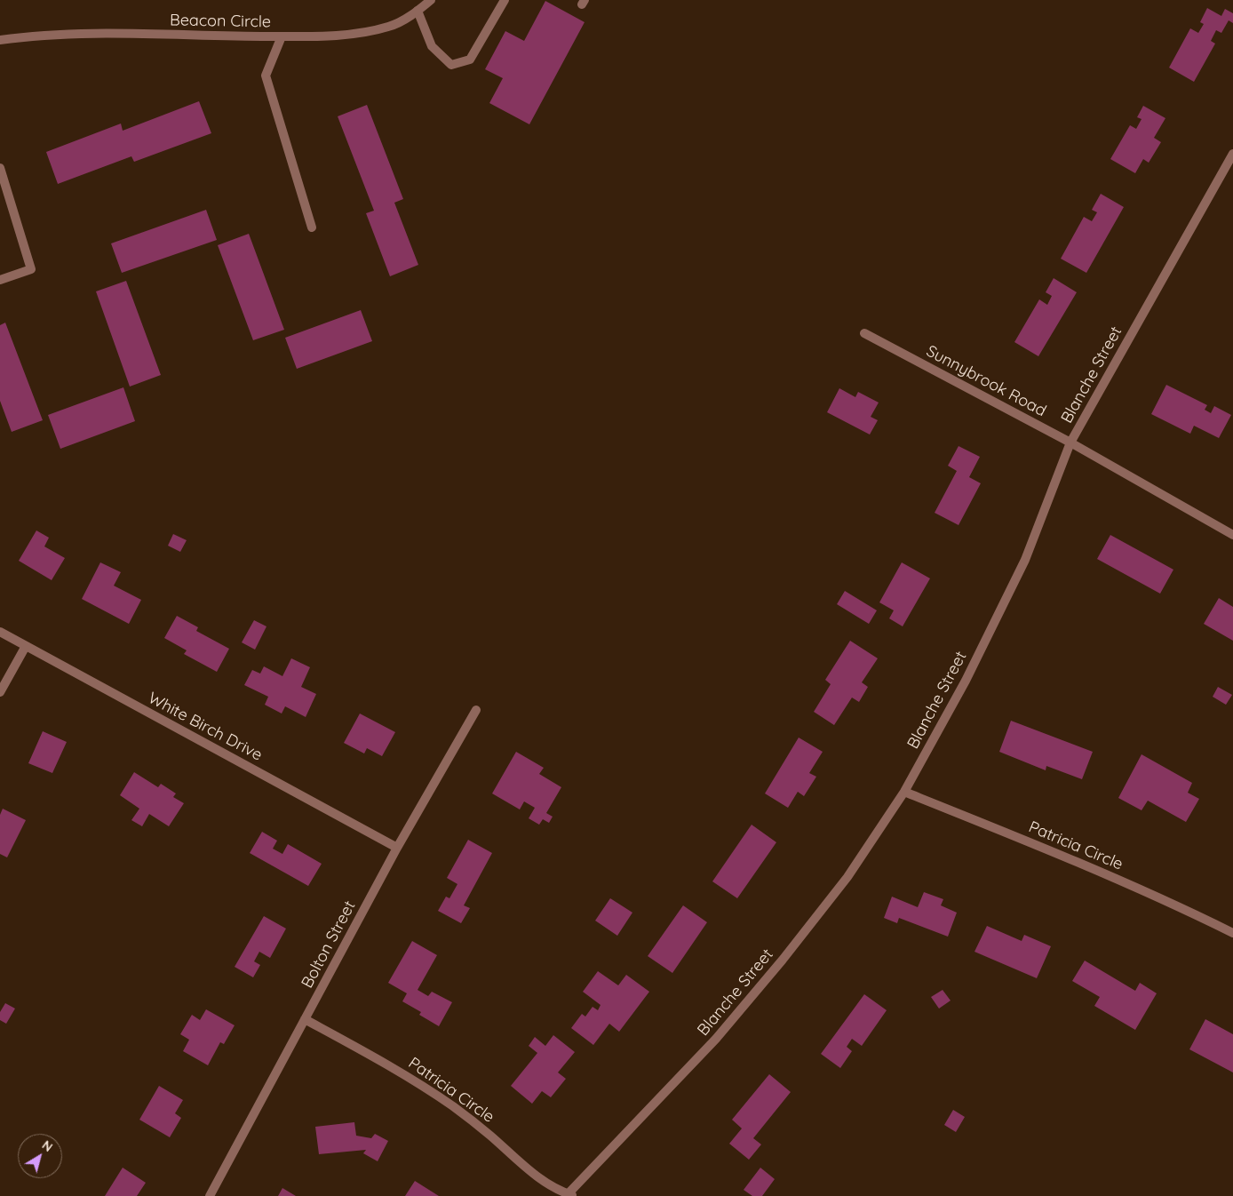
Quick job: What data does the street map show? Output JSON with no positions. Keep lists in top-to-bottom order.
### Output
{
  "streets": {
    "street": [
      "Beacon Circle",
      "Blanche Street",
      "Sunnybrook Road",
      "White Birch Drive",
      "Patricia Circle",
      "Bolton Street"
    ]
  },
  "crossings": [
    ["Blanche Street", "Sunnybrook Road"],
    ["Blanche Street", "Patricia Circle"],
    ["White Birch Drive", "Bolton Street"],
    ["Patricia Circle", "Bolton Street"]
  ],
  "north": "top right"
}
